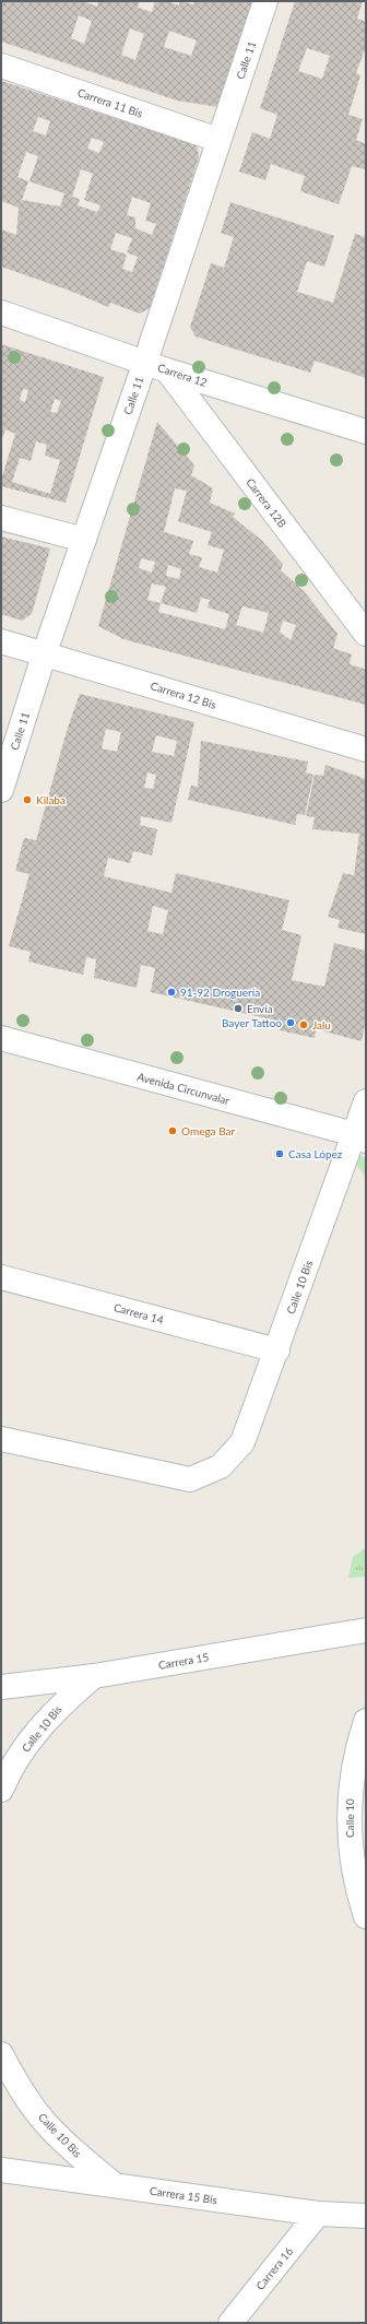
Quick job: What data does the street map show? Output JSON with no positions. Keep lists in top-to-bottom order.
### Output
{
  "streets": {
    "street": [
      "Calle 11",
      "Carrera 11 Bis",
      "Carrera 12",
      "Carrera 12B",
      "Carrera 12 Bis",
      "Avenida Circunvalar",
      "Calle 10 Bis",
      "Carrera 14",
      "Carrera 15",
      "Calle 10",
      "Carrera 15 Bis",
      "Carrera 16"
    ]
  },
  "crossings": [
    ["Calle 11", "Carrera 11 Bis"],
    ["Calle 11", "Carrera 12"],
    ["Calle 11", "Carrera 12 Bis"],
    ["Carrera 12", "Carrera 12B"],
    ["Avenida Circunvalar", "Calle 10 Bis"],
    ["Calle 10 Bis", "Carrera 14"],
    ["Calle 10 Bis", "Carrera 15"],
    ["Calle 10 Bis", "Carrera 15 Bis"],
    ["Carrera 15 Bis", "Carrera 16"]
  ],
  "places": [
    "Kilaba",
    "91-92 Droguería",
    "Envía",
    "Bayer Tattoo",
    "Jalu",
    "Omega Bar",
    "Casa López"
  ]
}
